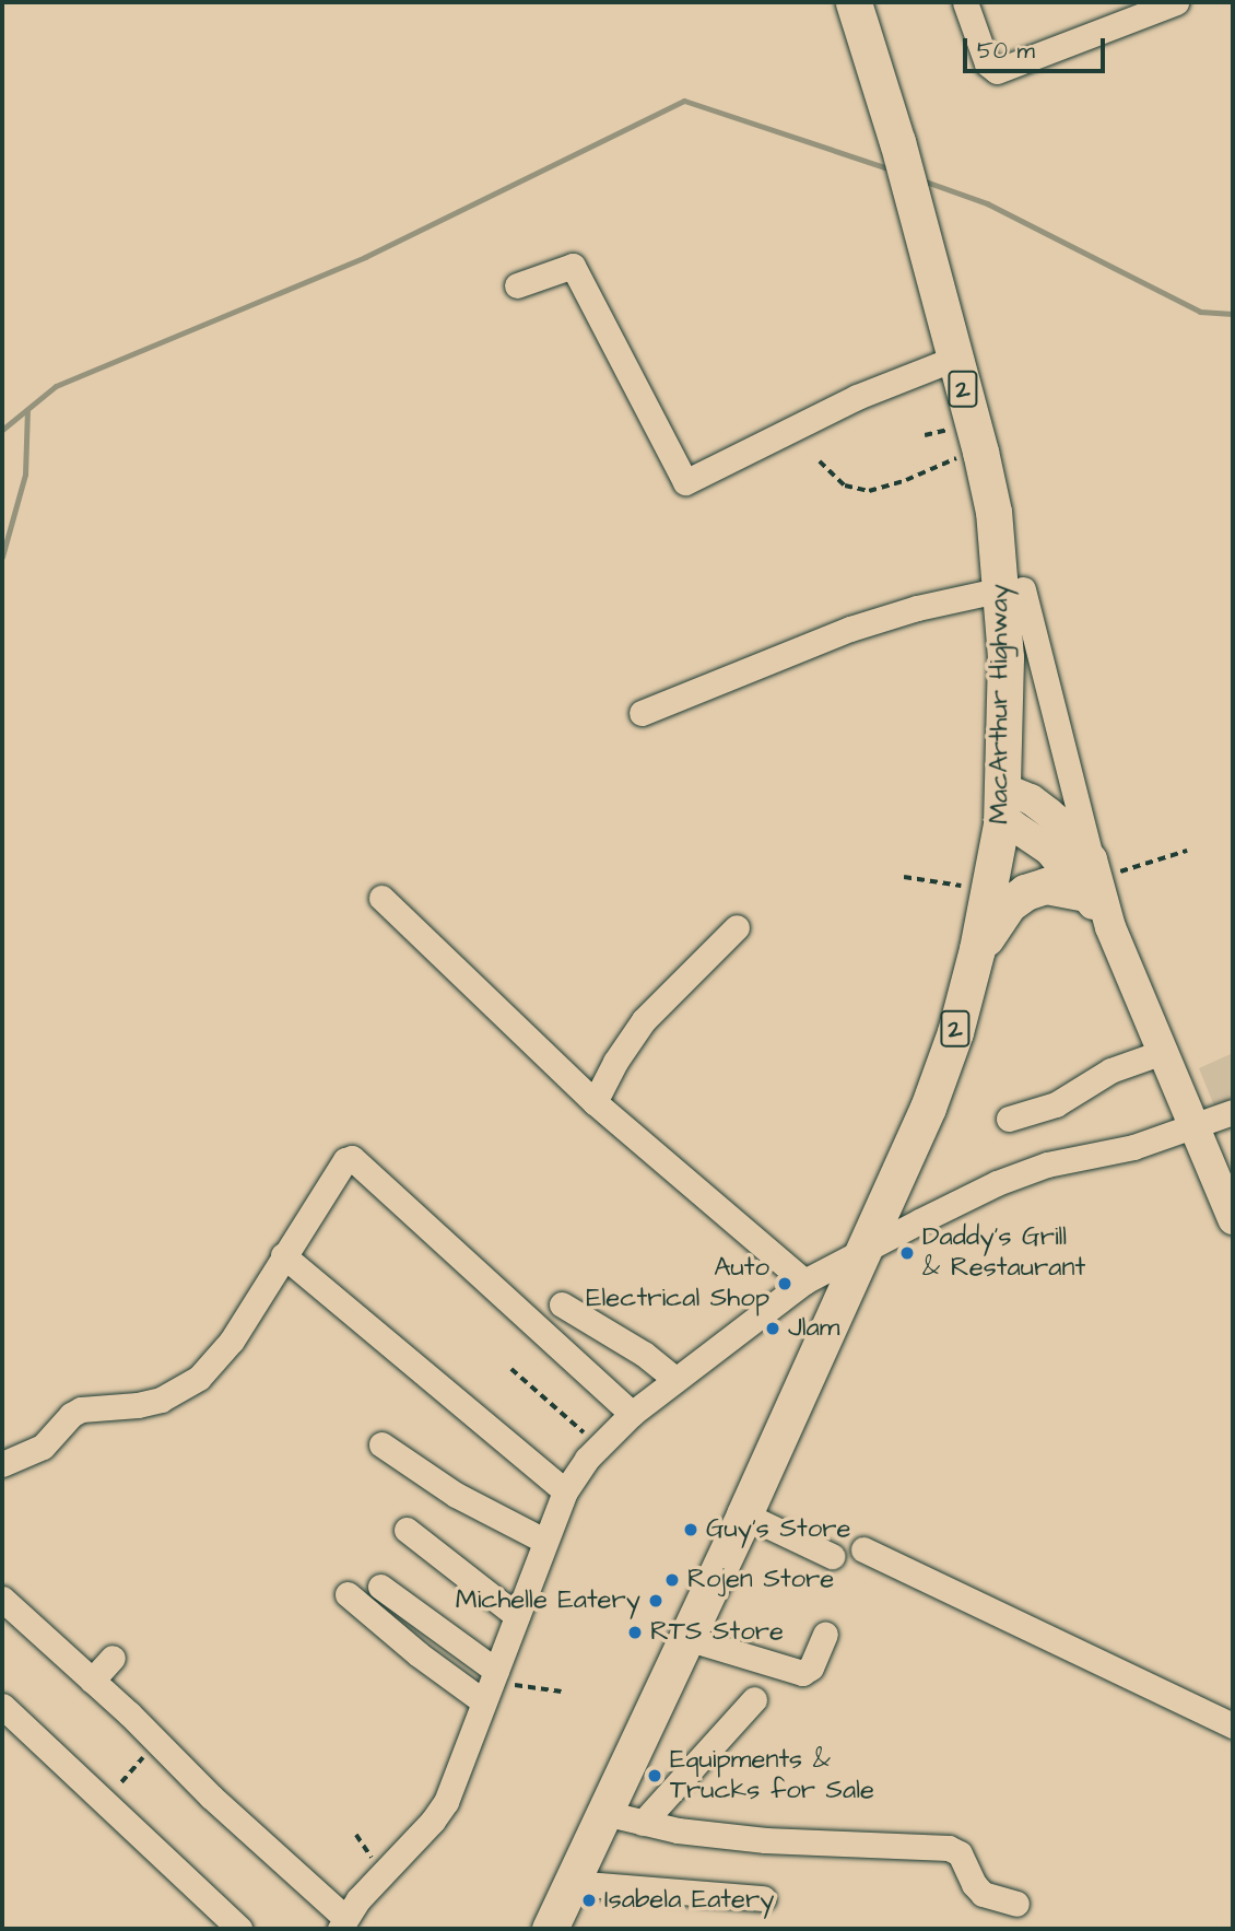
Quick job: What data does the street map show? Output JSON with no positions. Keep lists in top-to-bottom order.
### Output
{
  "streets": {
    "highway": ["2", "MacArthur Highway"]
  },
  "places": [
    "Daddy's Grill & Restaurant",
    "Auto Electrical Shop",
    "Jlam",
    "Guy's Store",
    "Rojen Store",
    "Michelle Eatery",
    "RTS Store",
    "Equipments & Trucks for Sale",
    "Isabela Eatery"
  ],
  "scale_bar": "50 m"
}
